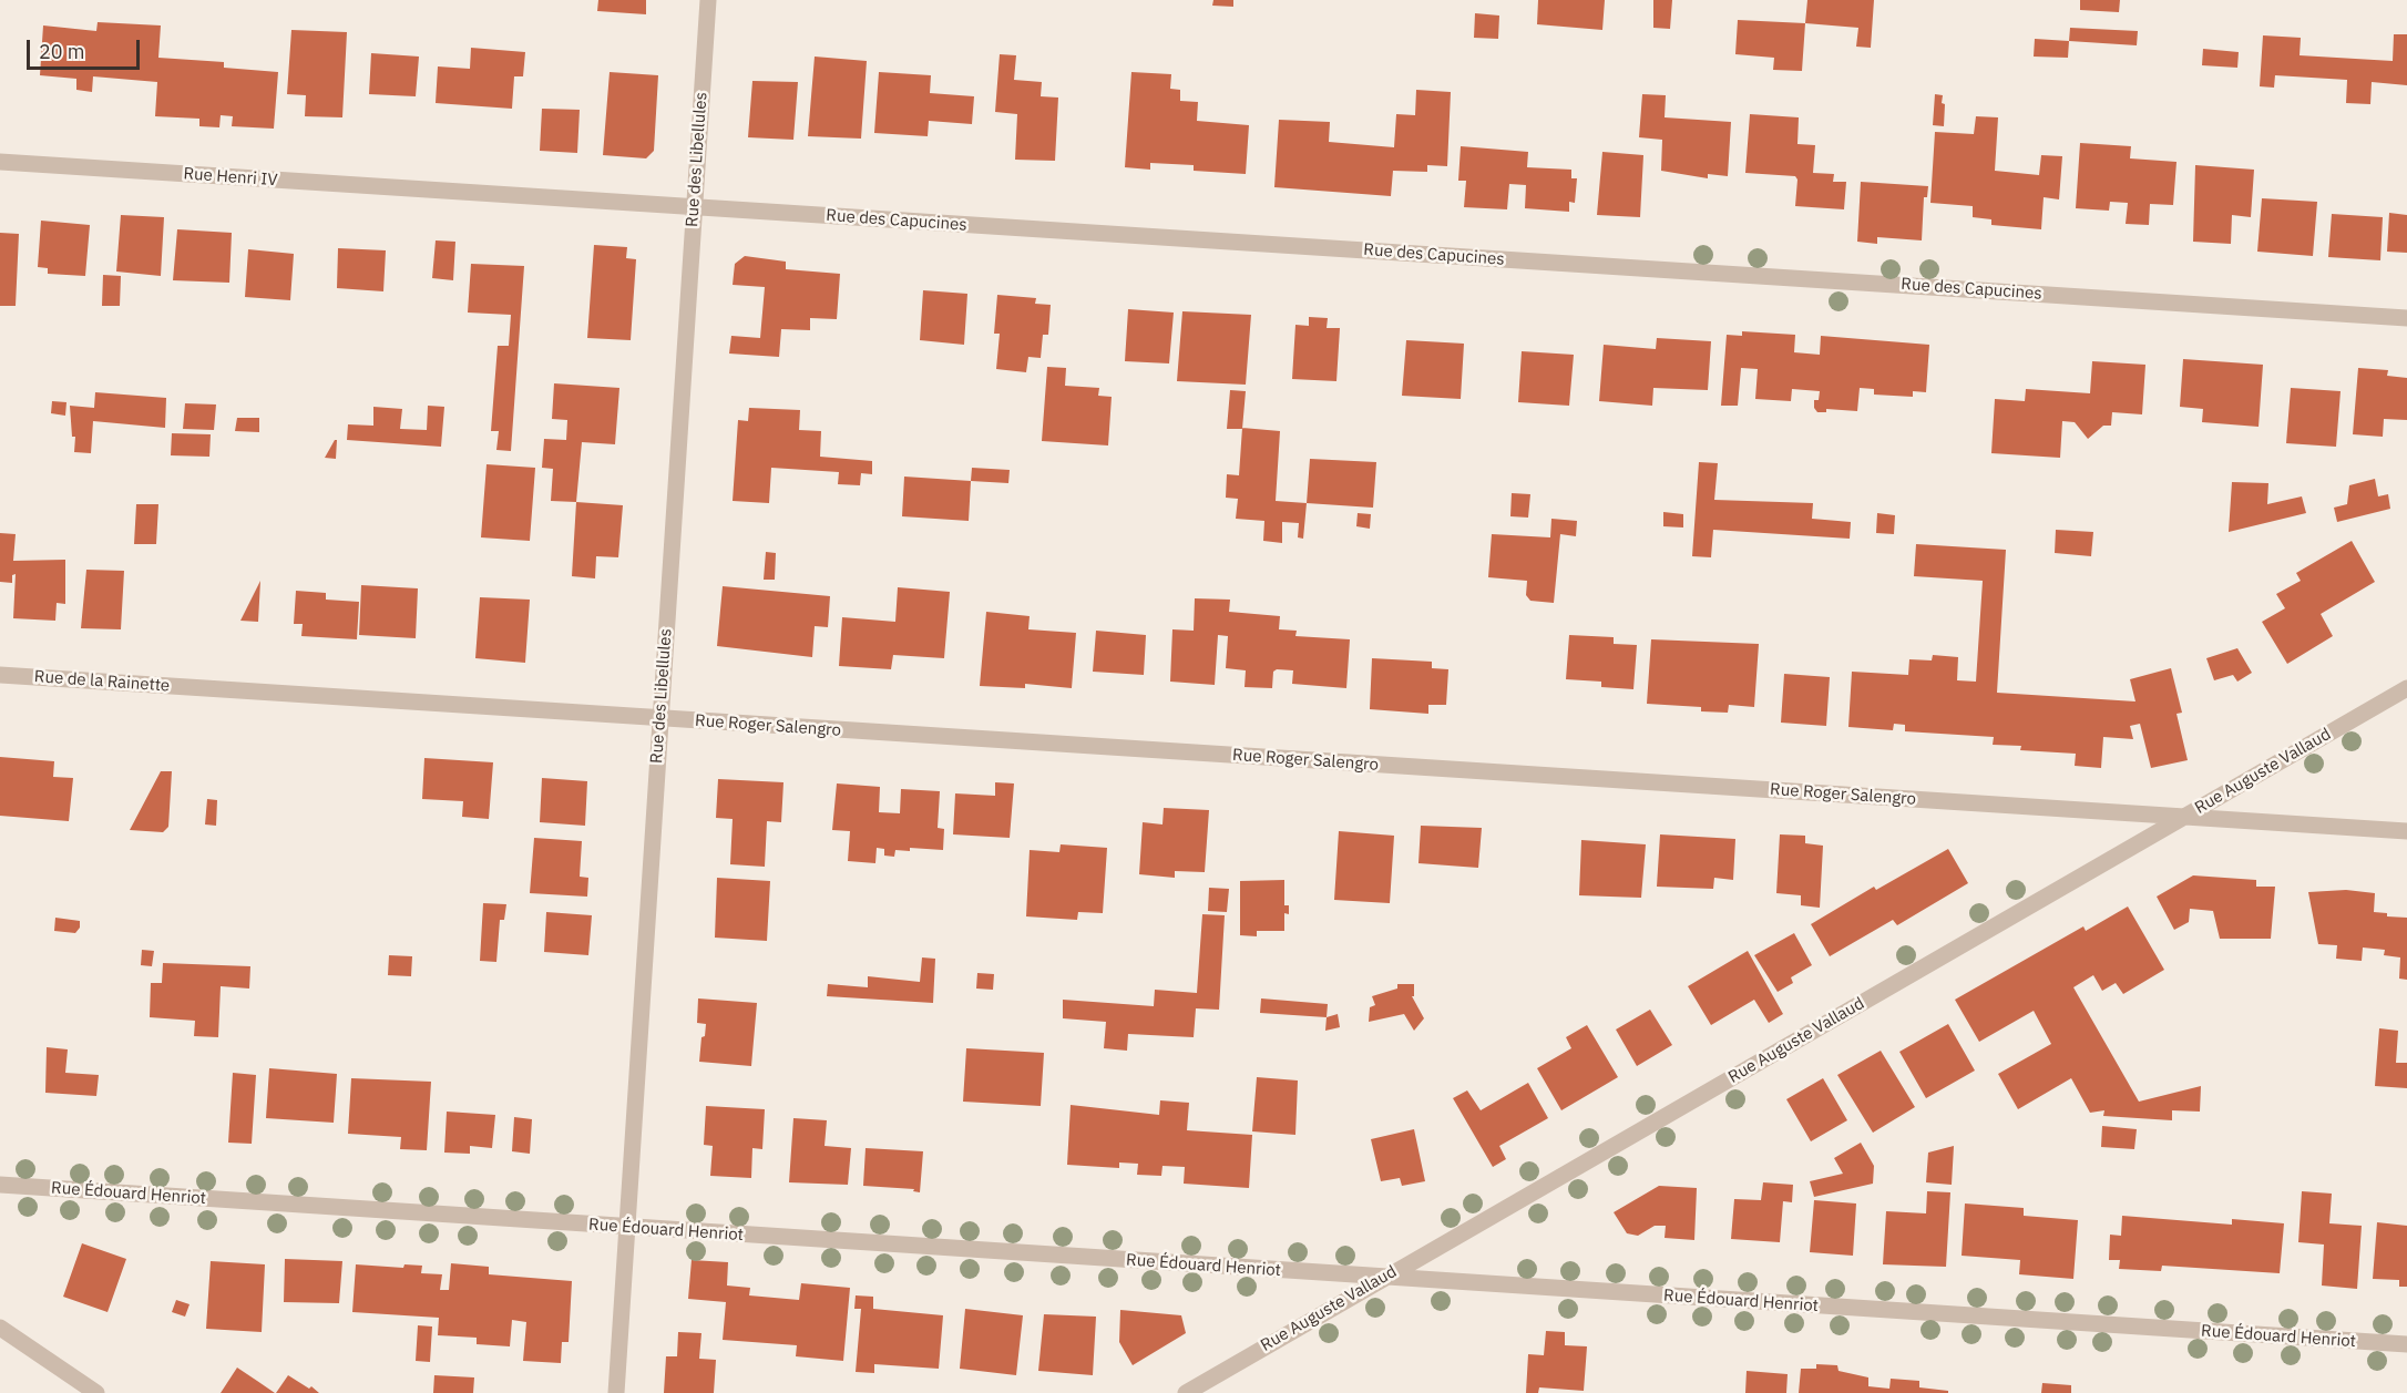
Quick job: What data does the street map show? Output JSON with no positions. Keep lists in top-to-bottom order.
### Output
{
  "streets": {
    "street": [
      "Rue des Libellules",
      "Rue Henri IV",
      "Rue des Capucines",
      "Rue de la Rainette",
      "Rue Roger Salengro",
      "Rue Auguste Vallaud",
      "Rue Édouard Henriot"
    ]
  },
  "crossings": [
    ["Rue des Libellules", "Rue des Capucines"],
    ["Rue des Libellules", "Rue Roger Salengro"],
    ["Rue des Libellules", "Rue Édouard Henriot"],
    ["Rue Henri IV", "Rue des Capucines"],
    ["Rue de la Rainette", "Rue Roger Salengro"],
    ["Rue Roger Salengro", "Rue Auguste Vallaud"],
    ["Rue Auguste Vallaud", "Rue Édouard Henriot"]
  ],
  "scale_bar": "20 m"
}
